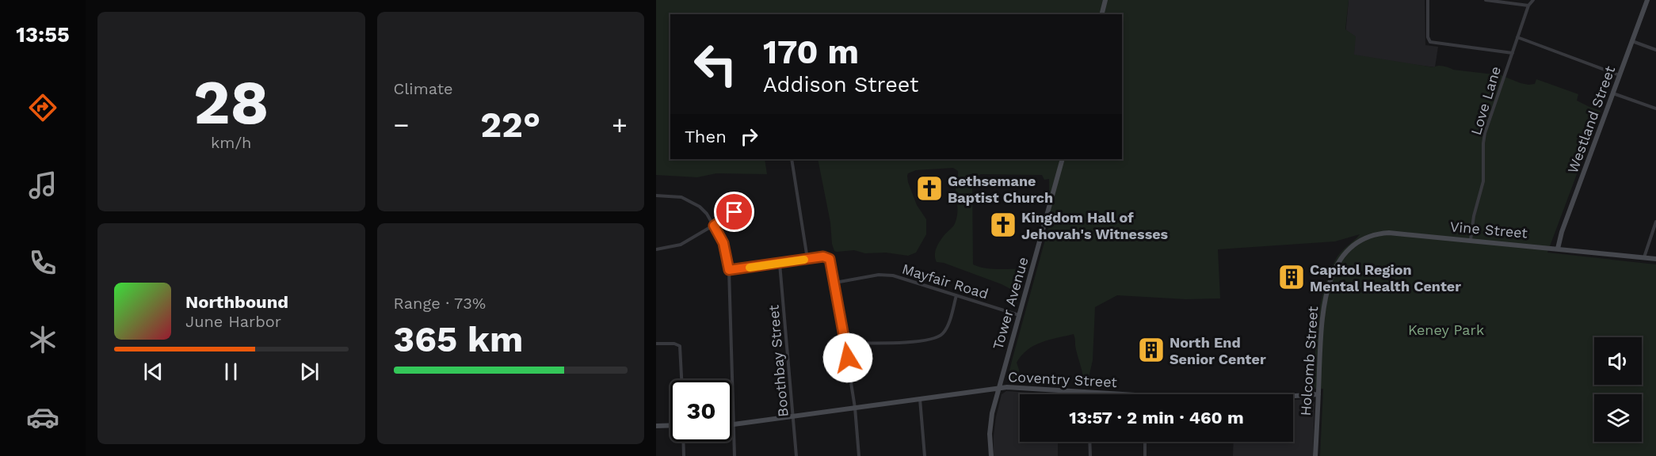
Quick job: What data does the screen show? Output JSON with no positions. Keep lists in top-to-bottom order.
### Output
{
  "streets": {
    "street": [
      "Love Lane",
      "Westland Street",
      "Vine Street",
      "Mayfair Road",
      "Tower Avenue",
      "Boothbay Street",
      "Holcomb Street",
      "Coventry Street"
    ]
  },
  "crossings": [
    ["Love Lane", "Vine Street"],
    ["Westland Street", "Vine Street"],
    ["Vine Street", "Holcomb Street"],
    ["Mayfair Road", "Tower Avenue"],
    ["Tower Avenue", "Coventry Street"],
    ["Boothbay Street", "Coventry Street"],
    ["Holcomb Street", "Coventry Street"]
  ],
  "parks": ["Keney Park"],
  "places": {
    "church": ["Gethsemane Baptist Church", "Kingdom Hall of Jehovah's Witnesses"],
    "building": ["Capitol Region Mental Health Center", "North End Senior Center"]
  },
  "page": {
    "tabs": "13:55",
    "tile": [
      ["28", "km/h"],
      "Climate",
      ["Range · 73%", "365 km"]
    ],
    "turn": ["170 m", "Addison Street"],
    "heat": ["−", "22°", "+"],
    "then": "Then",
    "song": ["Northbound", "June Harbor"],
    "limit": "30",
    "trip": "13:57 · 2 min · 460 m"
  }
}
